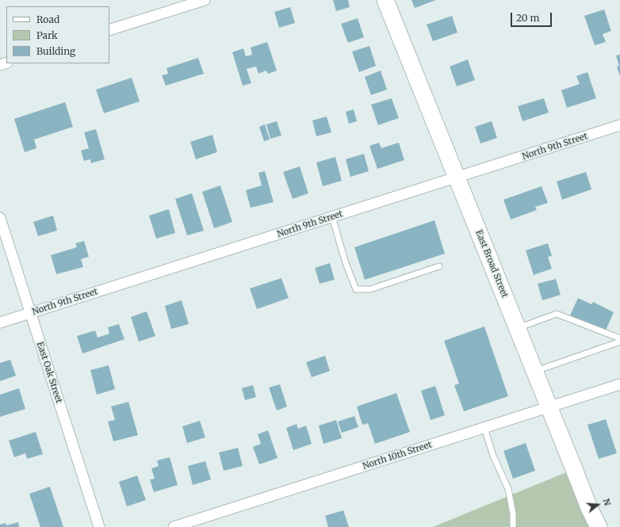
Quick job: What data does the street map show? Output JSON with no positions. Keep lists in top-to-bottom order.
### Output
{
  "streets": {
    "main road": ["East Broad Street"],
    "street": ["North 9th Street", "East Oak Street", "North 10th Street"]
  },
  "crossings": [
    ["North 9th Street", "East Broad Street"],
    ["North 9th Street", "East Oak Street"],
    ["East Broad Street", "North 10th Street"]
  ],
  "legend": ["Road", "Park", "Building"],
  "scale_bar": "20 m",
  "north": "right"
}
